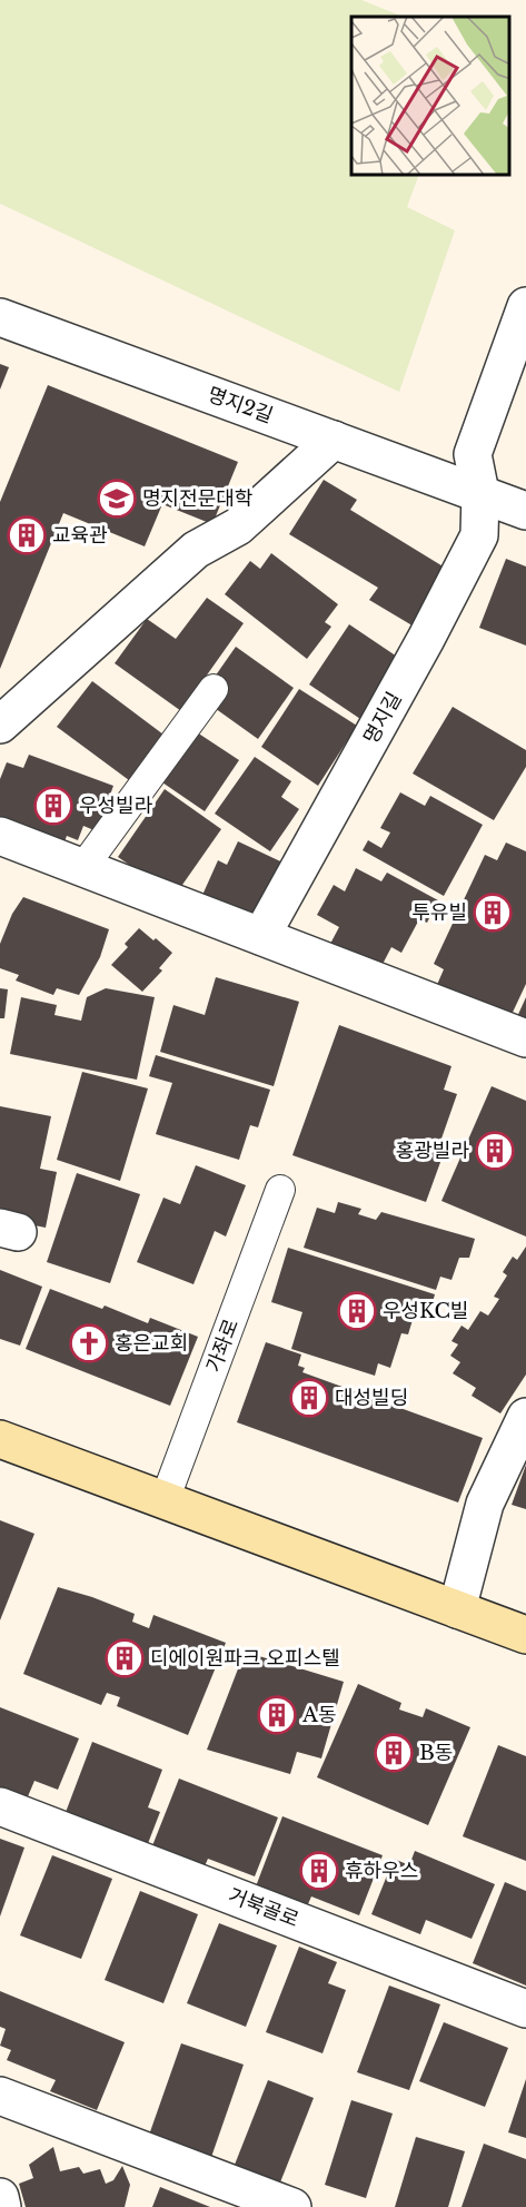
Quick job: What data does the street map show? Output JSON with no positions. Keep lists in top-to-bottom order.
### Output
{
  "streets": {
    "street": ["명지2길", "명지길", "거북골로"],
    "lane": ["가좌로"]
  },
  "crossings": [
    ["명지2길", "명지길"]
  ],
  "places": {
    "school or university": ["명지전문대학"],
    "building": [
      "교육관",
      "우성빌라",
      "투유빌",
      "홍광빌라",
      "우성KC빌",
      "대성빌딩",
      "디에이원파크 오피스텔",
      "A동",
      "B동",
      "휴하우스"
    ],
    "church": ["홍은교회"]
  }
}
